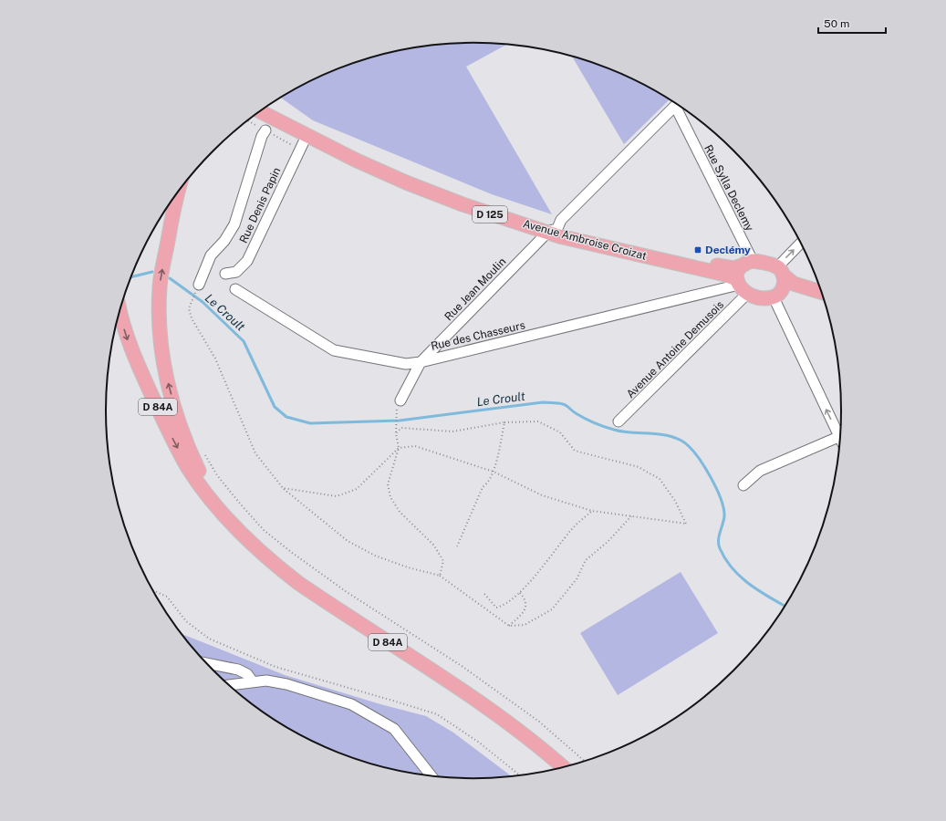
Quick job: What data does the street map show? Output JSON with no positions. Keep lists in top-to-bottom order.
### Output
{
  "streets": {
    "main road": ["D 125", "Avenue Ambroise Croizat", "D 84A"],
    "street": [
      "Rue Sylla Declemy",
      "Rue Denis Papin",
      "Rue Jean Moulin",
      "Rue des Chasseurs",
      "Avenue Antoine Demusois"
    ]
  },
  "crossings": [
    ["Rue Sylla Declemy", "Avenue Ambroise Croizat"],
    ["Rue Denis Papin", "Avenue Ambroise Croizat"],
    ["Avenue Ambroise Croizat", "Rue Jean Moulin"],
    ["Avenue Ambroise Croizat", "Rue des Chasseurs"],
    ["Avenue Ambroise Croizat", "Avenue Antoine Demusois"],
    ["Rue Jean Moulin", "Rue des Chasseurs"],
    ["Rue des Chasseurs", "Avenue Antoine Demusois"]
  ],
  "water": ["Le Croult"],
  "places": {
    "transit": ["Declémy"]
  },
  "scale_bar": "50 m"
}
